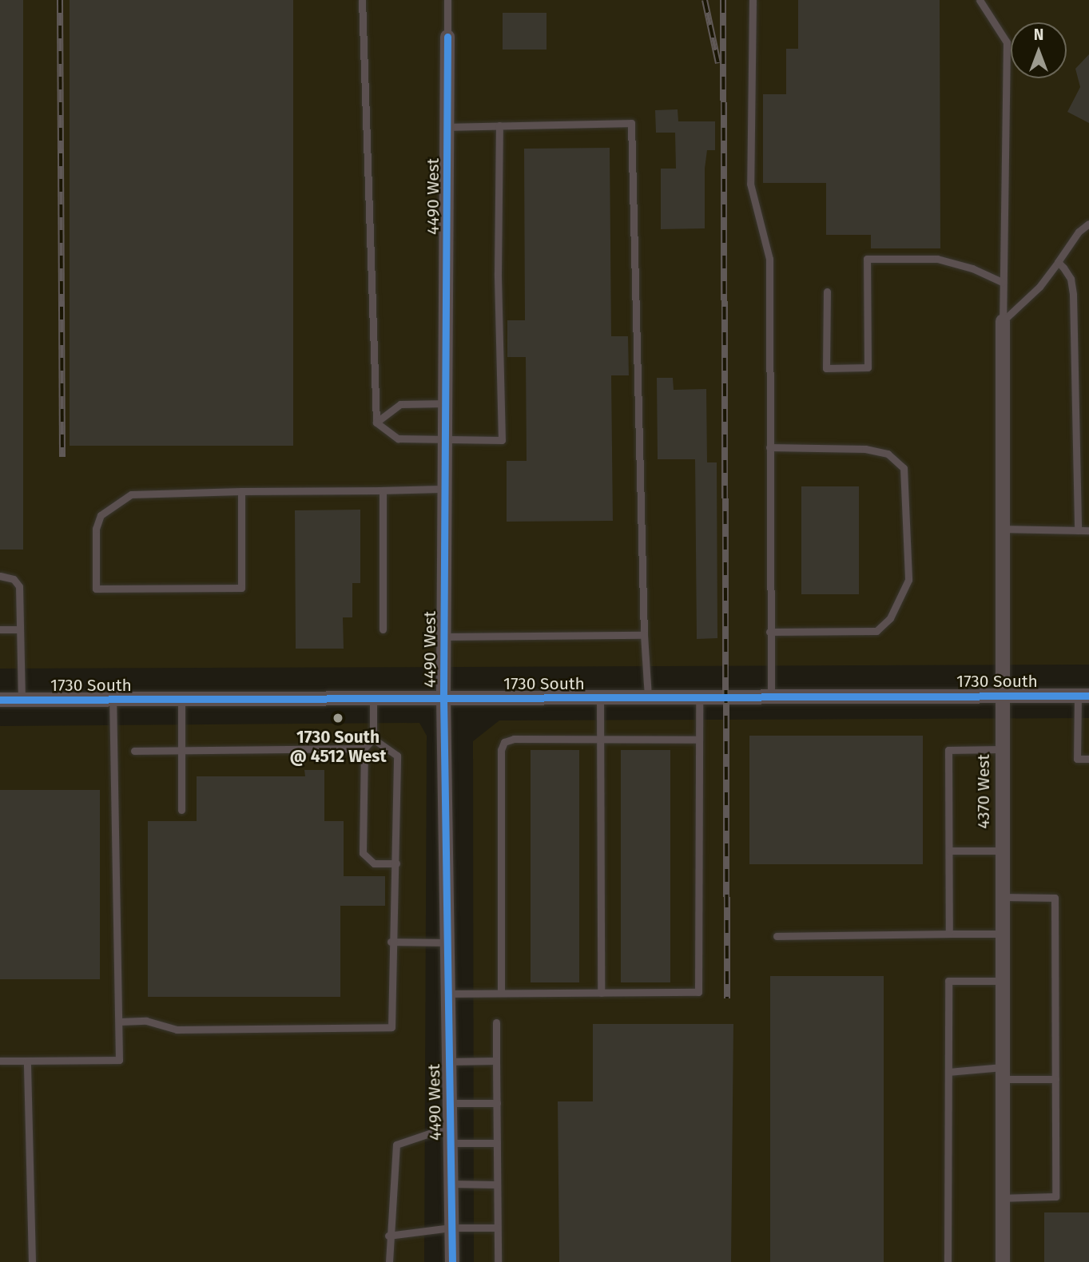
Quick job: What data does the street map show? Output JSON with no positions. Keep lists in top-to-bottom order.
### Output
{
  "streets": {
    "street": ["4490 West", "1730 South", "4370 West"]
  },
  "crossings": [
    ["4490 West", "1730 South"],
    ["1730 South", "4370 West"]
  ],
  "places": ["1730 South @ 4512 West"],
  "north": "top"
}
